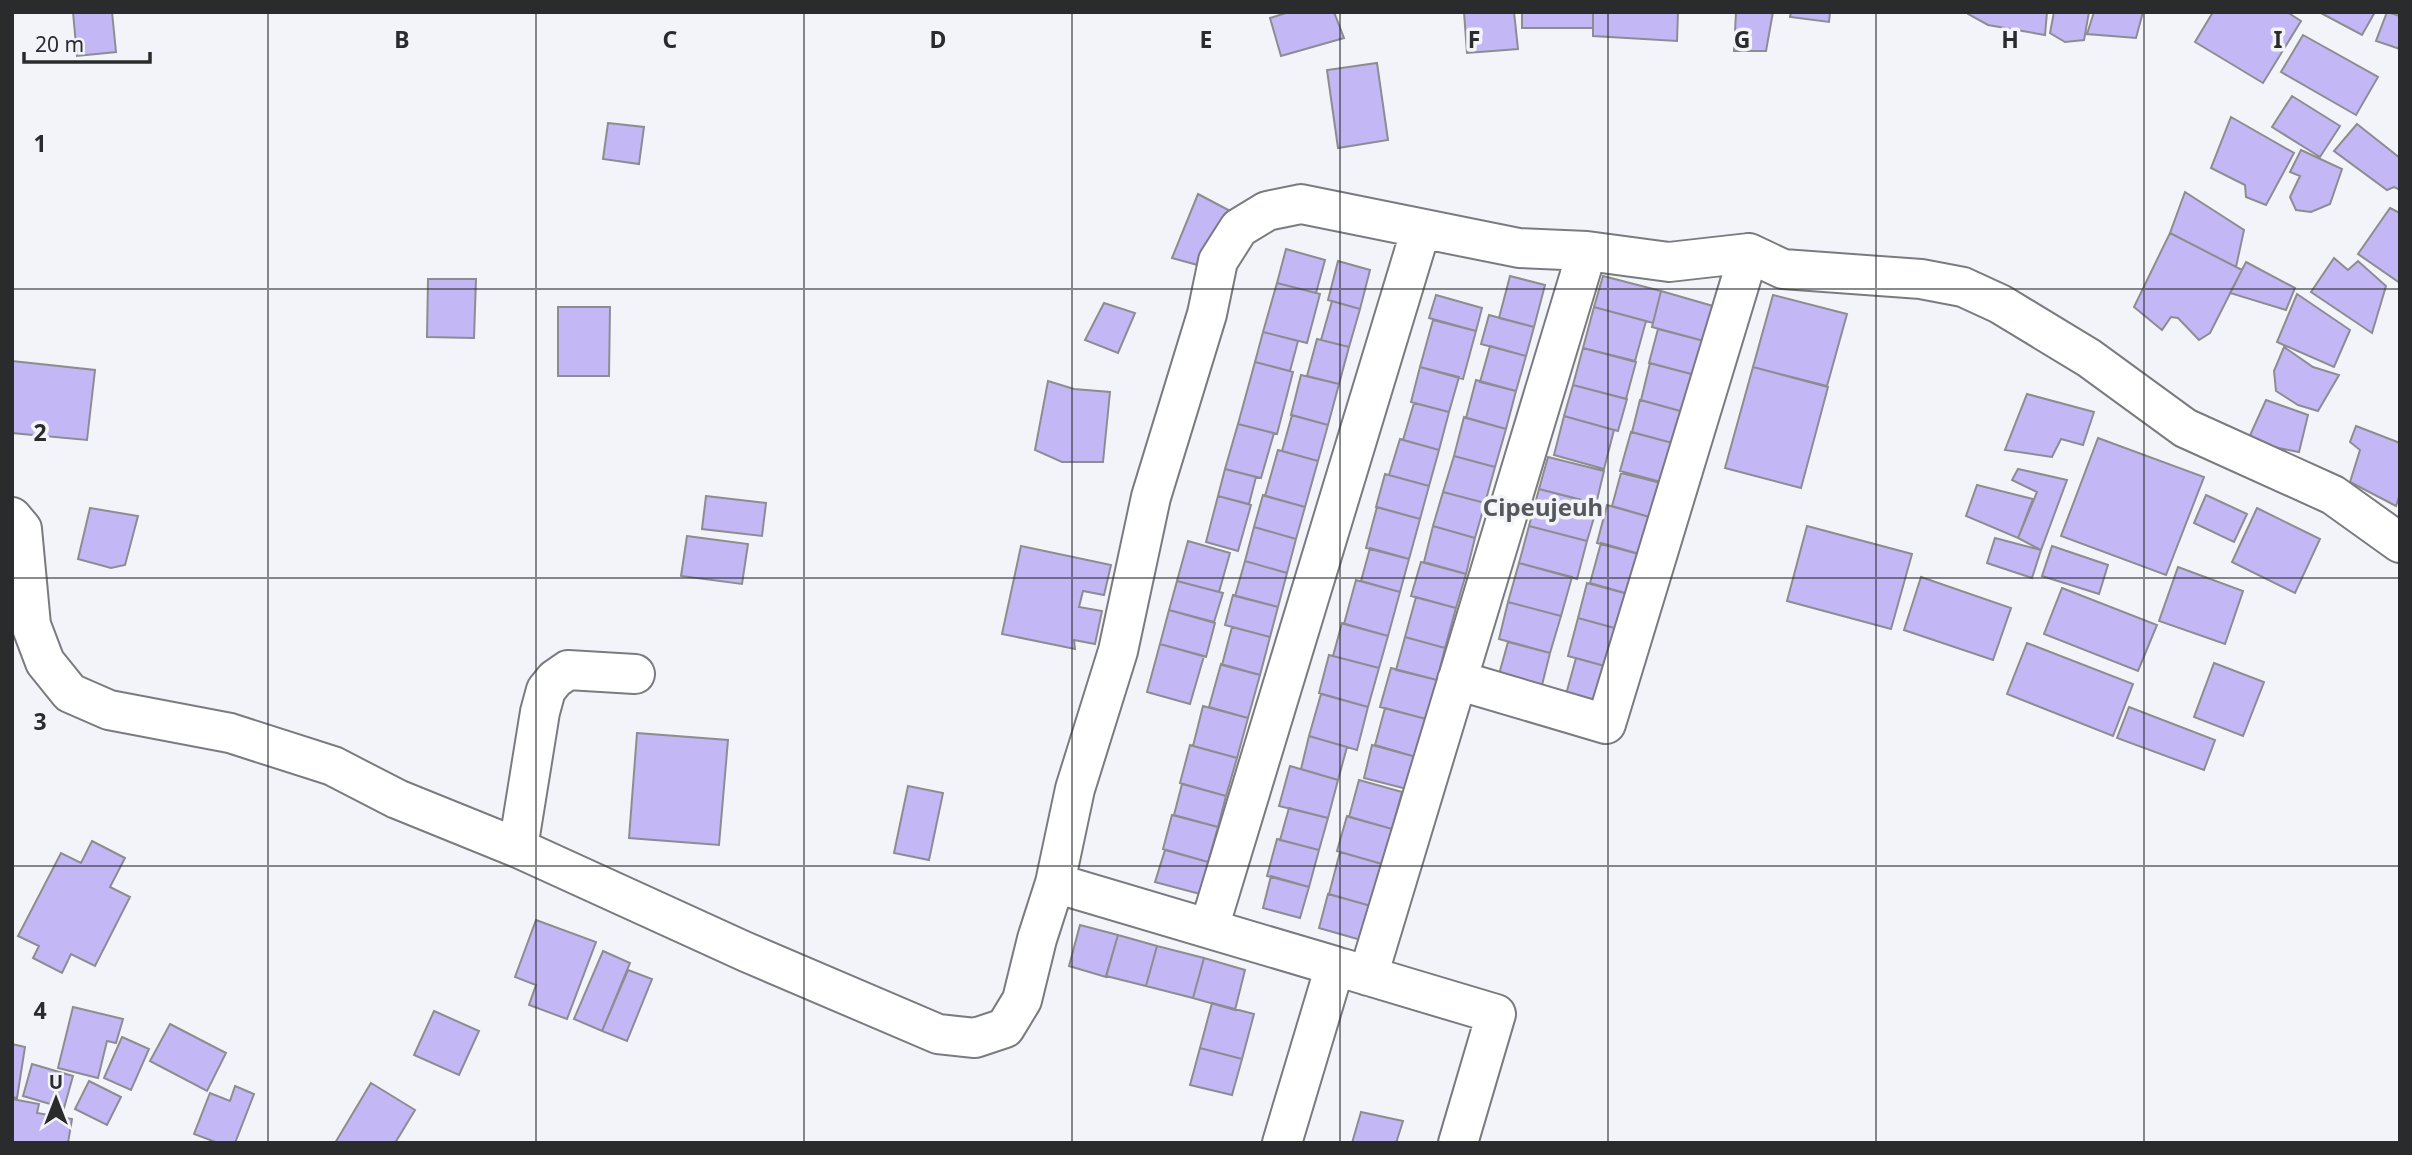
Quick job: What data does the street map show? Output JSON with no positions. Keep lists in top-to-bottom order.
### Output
{
  "districts": ["Cipeujeuh"],
  "scale_bar": "20 m",
  "north": "top",
  "grid": {
    "columns": [
      "B",
      "C",
      "D",
      "E",
      "F",
      "G",
      "H",
      "I"
    ],
    "rows": [
      "1",
      "2",
      "3",
      "4"
    ]
  }
}
